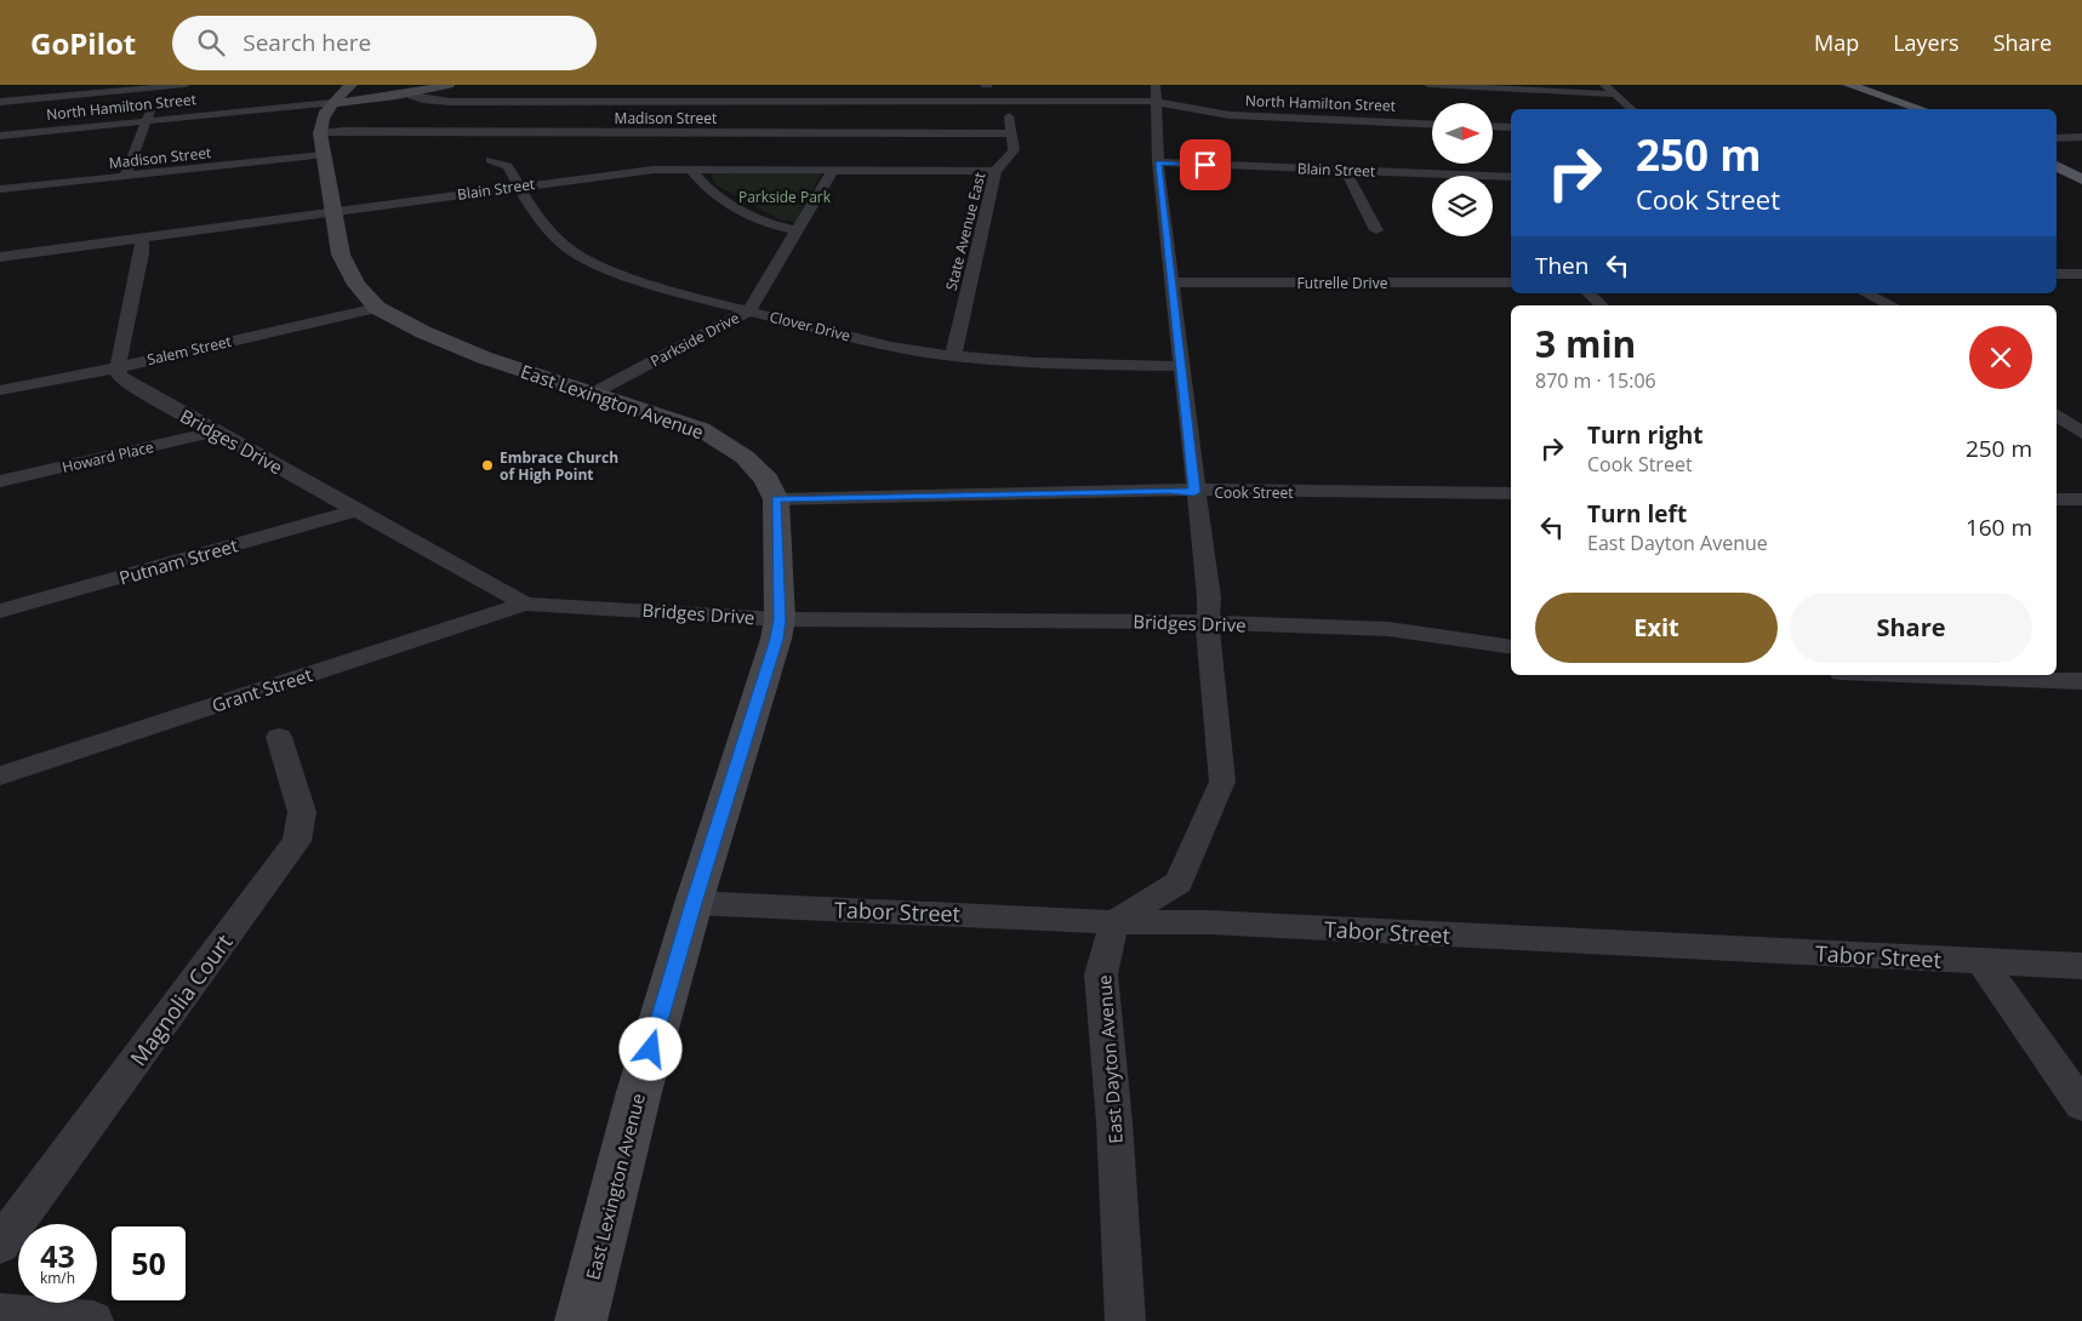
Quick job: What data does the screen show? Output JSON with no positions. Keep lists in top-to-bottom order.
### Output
{
  "streets": {
    "main road": ["North Hamilton Street", "East Lexington Avenue"],
    "street": [
      "Madison Street",
      "Blain Street",
      "State Avenue East",
      "Futrelle Drive",
      "Clover Drive",
      "Parkside Drive",
      "Salem Street",
      "Bridges Drive",
      "Howard Place",
      "Cook Street",
      "Putnam Street",
      "Grant Street",
      "Tabor Street",
      "Magnolia Court",
      "East Dayton Avenue"
    ]
  },
  "crossings": [
    ["North Hamilton Street", "State Avenue East"],
    ["Madison Street", "State Avenue East"],
    ["Madison Street", "East Lexington Avenue"],
    ["Blain Street", "State Avenue East"],
    ["Blain Street", "Clover Drive"],
    ["Blain Street", "Parkside Drive"],
    ["Blain Street", "East Lexington Avenue"],
    ["State Avenue East", "Clover Drive"],
    ["Clover Drive", "Parkside Drive"],
    ["Parkside Drive", "East Lexington Avenue"],
    ["Salem Street", "East Lexington Avenue"],
    ["Salem Street", "Bridges Drive"],
    ["East Lexington Avenue", "Bridges Drive"],
    ["East Lexington Avenue", "Cook Street"],
    ["East Lexington Avenue", "Tabor Street"],
    ["Bridges Drive", "Howard Place"],
    ["Bridges Drive", "Putnam Street"],
    ["Bridges Drive", "Grant Street"],
    ["Tabor Street", "East Dayton Avenue"]
  ],
  "parks": ["Parkside Park"],
  "places": ["Embrace Church of High Point"],
  "north": "right",
  "page": {
    "header": "GoPilot",
    "search": "Search here",
    "nav": ["Map", "Layers", "Share"],
    "turn": ["250 m", "Cook Street"],
    "then": "Then",
    "heading": ["3 min", "870 m · 15:06"],
    "list": [
      {
        "name": "Turn right",
        "note": "Cook Street",
        "value": "250 m"
      },
      {
        "name": "Turn left",
        "note": "East Dayton Avenue",
        "value": "160 m"
      }
    ],
    "buttons": ["Exit", "Share"],
    "speed": "43 km/h",
    "limit": "50"
  }
}
